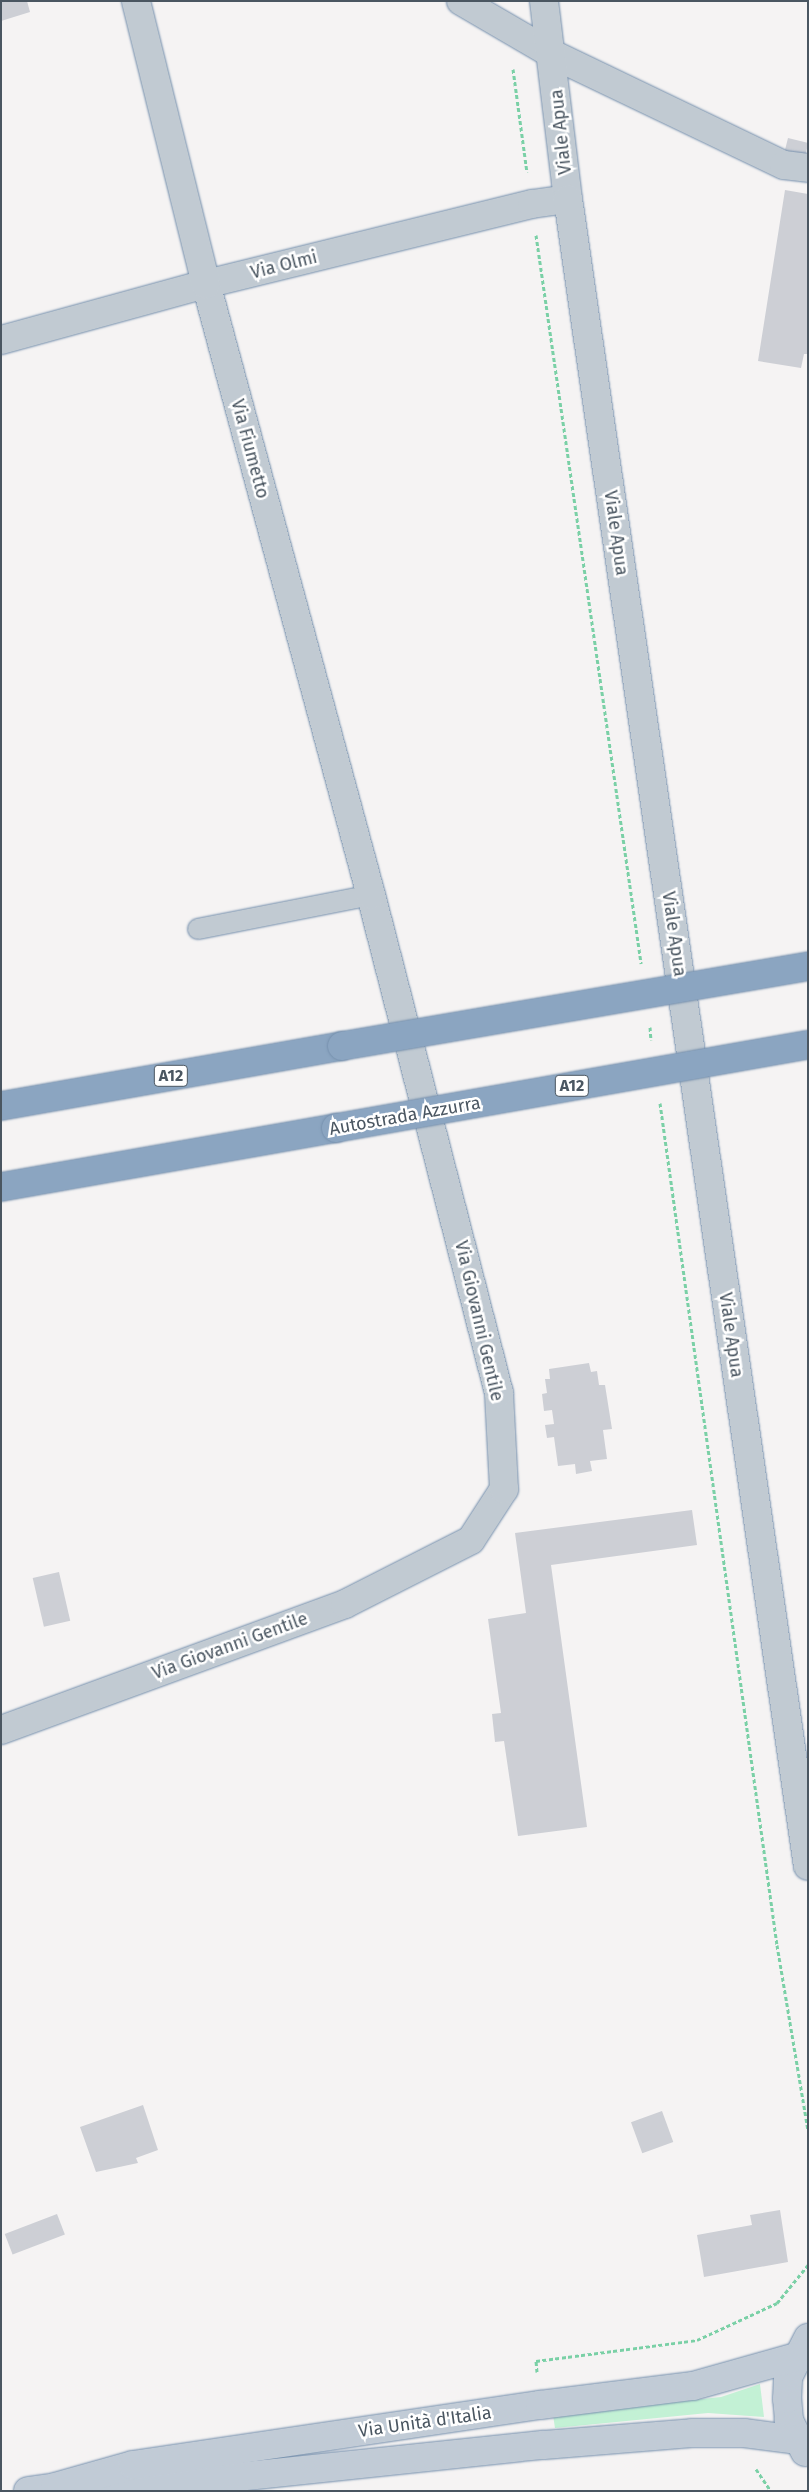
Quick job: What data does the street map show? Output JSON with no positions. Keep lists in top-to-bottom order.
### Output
{
  "streets": {
    "highway": ["A12", "Autostrada Azzurra"],
    "main road": ["Via Unità d'Italia"],
    "street": [
      "Viale Apua",
      "Via Olmi",
      "Via Fiumetto",
      "Via Giovanni Gentile"
    ]
  },
  "crossings": [
    ["Viale Apua", "Via Olmi"],
    ["Via Olmi", "Via Fiumetto"],
    ["Via Fiumetto", "Via Giovanni Gentile"]
  ]
}
